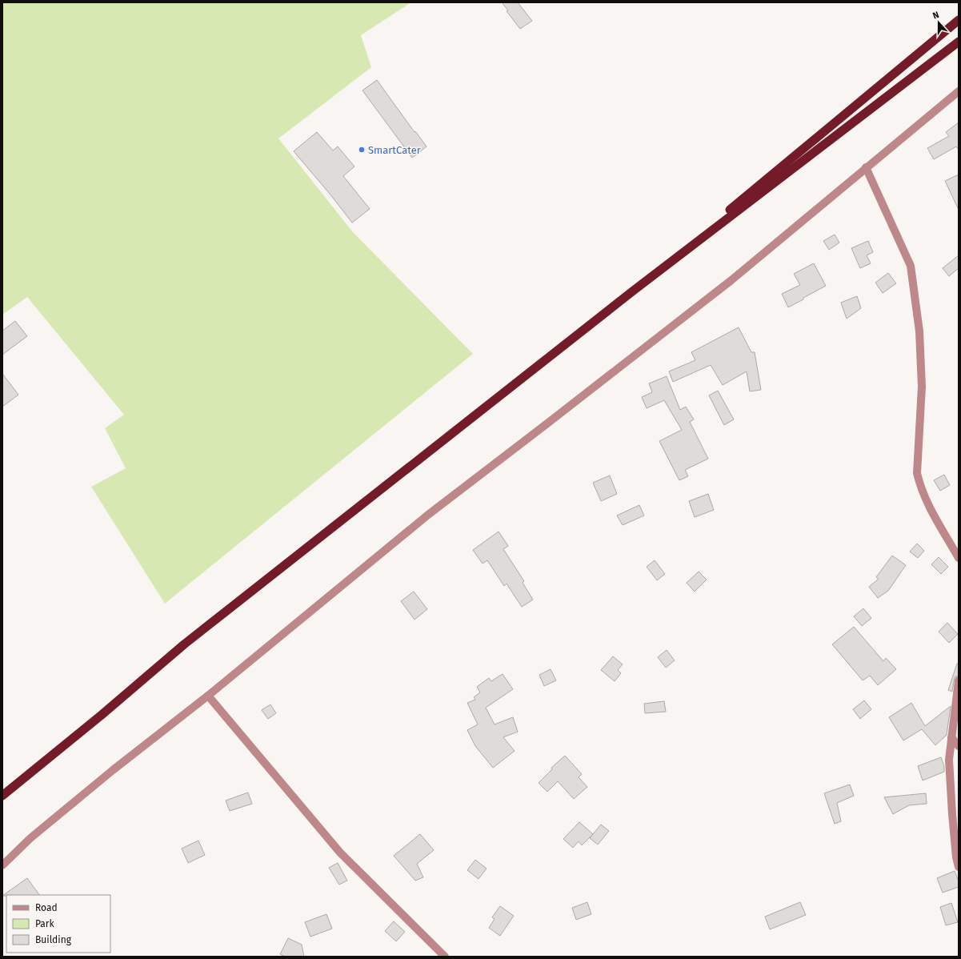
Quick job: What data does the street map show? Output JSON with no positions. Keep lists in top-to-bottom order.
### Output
{
  "places": ["SmartCater"],
  "legend": ["Road", "Park", "Building"],
  "north": "top"
}
